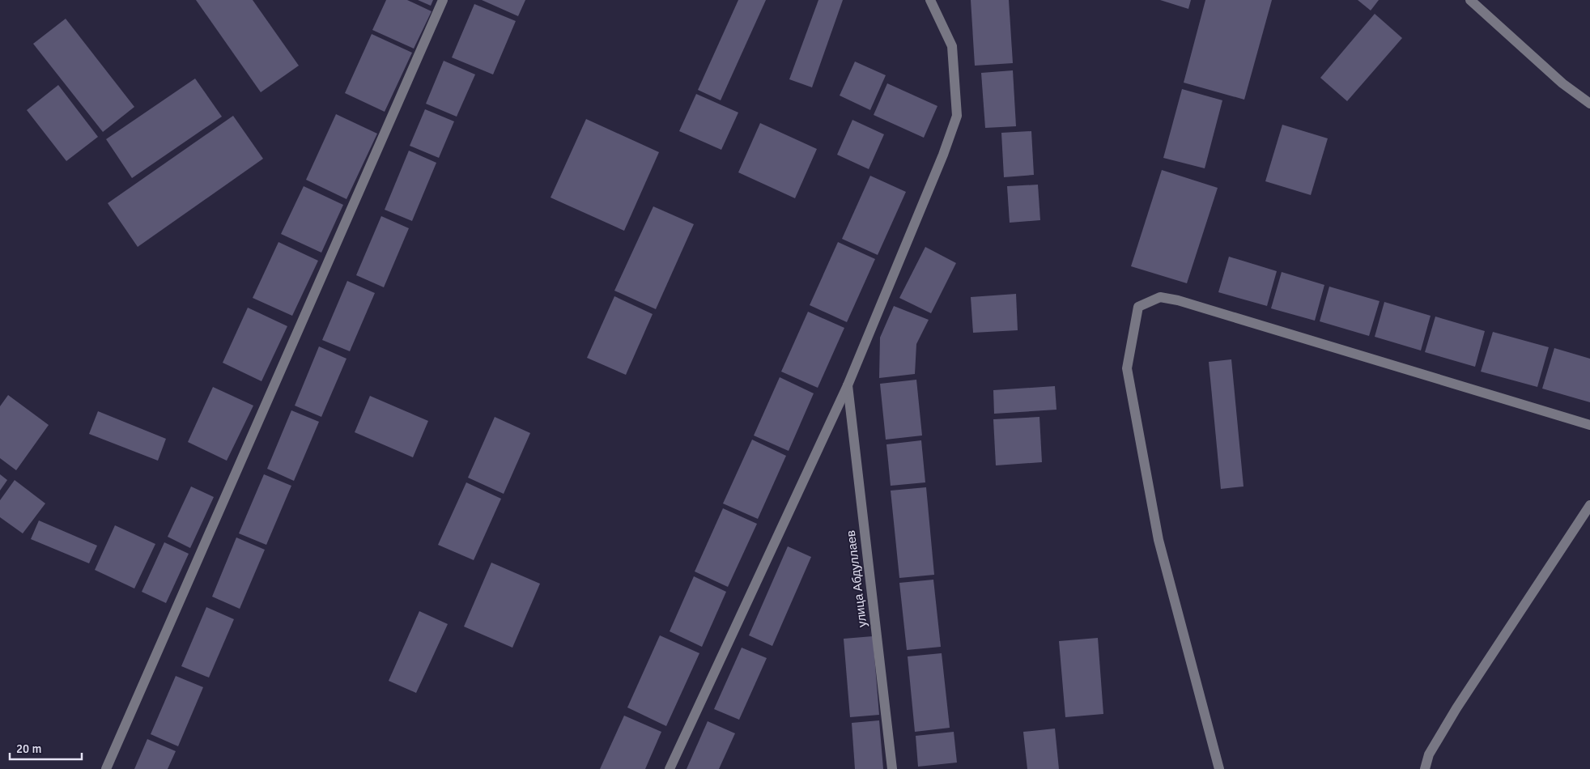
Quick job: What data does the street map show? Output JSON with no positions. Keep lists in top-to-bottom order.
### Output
{
  "streets": {
    "street": ["улица Абдуллаев"]
  },
  "scale_bar": "20 m"
}
